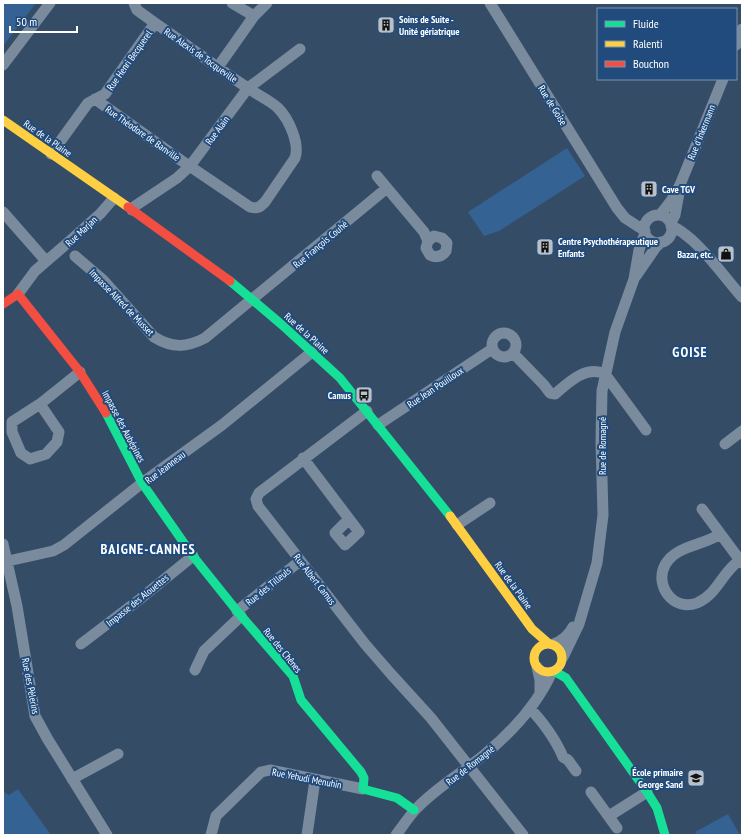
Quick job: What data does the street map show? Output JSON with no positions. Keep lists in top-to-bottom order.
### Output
{
  "streets": {
    "street": [
      "Rue Alexis de Tocqueville",
      "Rue Henri Becquerel",
      "Rue de Goise",
      "Rue Alain",
      "Rue d'Inkermann",
      "Rue Théodore de Banville",
      "Rue de la Plaine",
      "Rue Marjan",
      "Rue François Couhé",
      "Impasse Alfred de Musset",
      "Rue Jean Pouilloux",
      "Impasse des Aubépines",
      "Rue de Romagné",
      "Rue Jeanneau",
      "Rue Albert Camus",
      "Rue des Tilleuls",
      "Impasse des Alouettes",
      "Rue des Chênes",
      "Rue des Pèlerins",
      "Rue Yehudi Menuhin"
    ]
  },
  "crossings": [
    ["Rue Alexis de Tocqueville", "Rue Henri Becquerel"],
    ["Rue Alexis de Tocqueville", "Rue Alain"],
    ["Rue Alexis de Tocqueville", "Rue Théodore de Banville"],
    ["Rue Henri Becquerel", "Rue Théodore de Banville"],
    ["Rue Henri Becquerel", "Rue de la Plaine"],
    ["Rue de Goise", "Rue d'Inkermann"],
    ["Rue de Goise", "Rue de Romagné"],
    ["Rue Alain", "Rue Théodore de Banville"],
    ["Rue Alain", "Rue de la Plaine"],
    ["Rue d'Inkermann", "Rue de Romagné"],
    ["Rue de la Plaine", "Rue Marjan"],
    ["Rue de la Plaine", "Rue François Couhé"],
    ["Rue de la Plaine", "Impasse Alfred de Musset"],
    ["Rue de la Plaine", "Rue Jean Pouilloux"],
    ["Rue de la Plaine", "Rue de Romagné"],
    ["Rue de la Plaine", "Rue Jeanneau"],
    ["Rue de la Plaine", "Rue Albert Camus"],
    ["Rue Marjan", "Impasse des Aubépines"],
    ["Rue François Couhé", "Impasse Alfred de Musset"],
    ["Impasse des Aubépines", "Rue Jeanneau"],
    ["Impasse des Aubépines", "Rue des Chênes"],
    ["Rue de Romagné", "Rue Albert Camus"],
    ["Rue Jeanneau", "Rue des Chênes"],
    ["Rue Jeanneau", "Rue des Pèlerins"],
    ["Rue Albert Camus", "Rue des Tilleuls"],
    ["Rue des Tilleuls", "Rue des Chênes"],
    ["Impasse des Alouettes", "Rue des Chênes"],
    ["Rue des Chênes", "Rue Yehudi Menuhin"]
  ],
  "districts": ["GOISE", "BAIGNE-CANNES"],
  "places": {
    "building": ["Soins de Suite - Unité gériatrique", "Cave TGV", "Centre Psychothérapeutique Enfants"],
    "shop": ["Bazar, etc."],
    "bus stop": ["Camus"],
    "school or university": ["École primaire George Sand"]
  },
  "legend": ["Fluide", "Ralenti", "Bouchon"],
  "scale_bar": "50 m"
}
